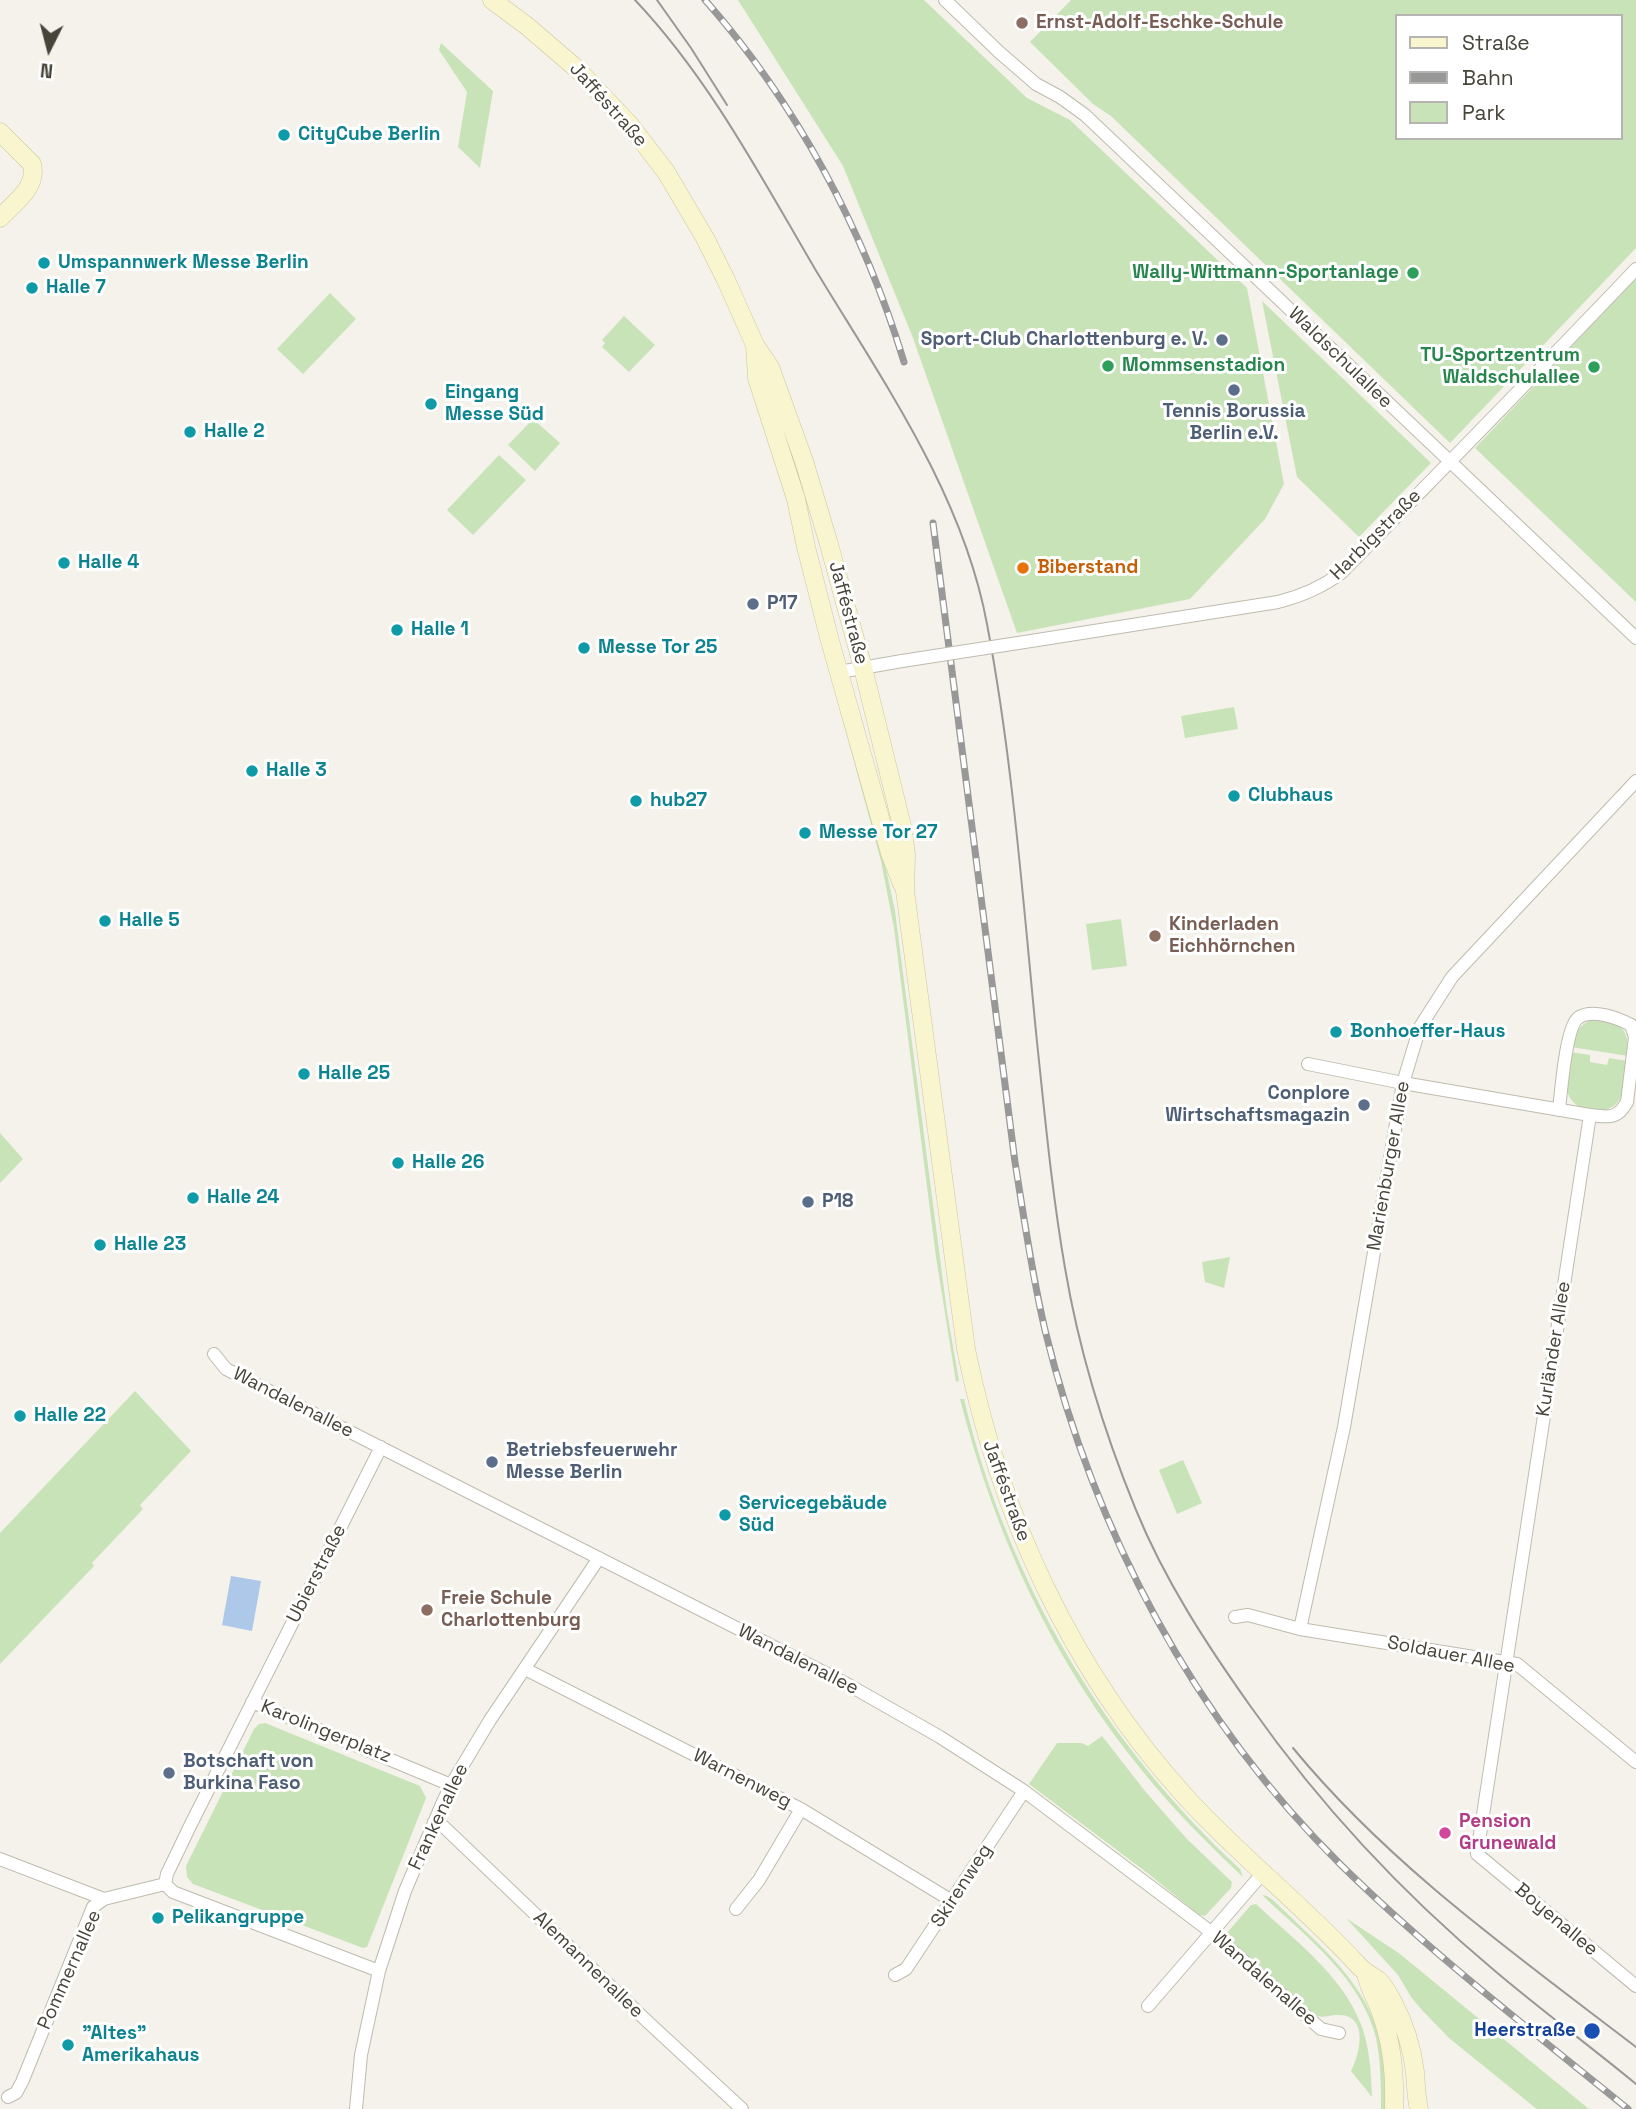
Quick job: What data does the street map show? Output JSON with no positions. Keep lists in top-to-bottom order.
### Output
{
  "streets": {
    "main road": ["Jafféstraße"],
    "street": [
      "Waldschulallee",
      "Harbigstraße",
      "Marienburger Allee",
      "Kurländer Allee",
      "Wandalenallee",
      "Ubierstraße",
      "Soldauer Allee",
      "Karolingerplatz",
      "Warnenweg",
      "Frankenallee",
      "Skirenweg",
      "Boyenallee",
      "Alemannenallee",
      "Pommernallee"
    ]
  },
  "crossings": [
    ["Jafféstraße", "Harbigstraße"],
    ["Waldschulallee", "Harbigstraße"],
    ["Marienburger Allee", "Soldauer Allee"],
    ["Kurländer Allee", "Soldauer Allee"],
    ["Kurländer Allee", "Boyenallee"],
    ["Wandalenallee", "Ubierstraße"],
    ["Wandalenallee", "Frankenallee"],
    ["Wandalenallee", "Skirenweg"],
    ["Ubierstraße", "Karolingerplatz"],
    ["Karolingerplatz", "Frankenallee"],
    ["Karolingerplatz", "Pommernallee"],
    ["Warnenweg", "Frankenallee"],
    ["Warnenweg", "Skirenweg"],
    ["Frankenallee", "Alemannenallee"]
  ],
  "places": [
    "Ernst-Adolf-Eschke-Schule",
    "CityCube Berlin",
    "Umspannwerk Messe Berlin",
    "Wally-Wittmann-Sportanlage",
    "Halle 7",
    "Sport-Club Charlottenburg e. V.",
    "Mommsenstadion",
    "TU-Sportzentrum Waldschulallee",
    "Tennis Borussia Berlin e.V.",
    "Eingang Messe Süd",
    "Halle 2",
    "Halle 4",
    "Biberstand",
    "P17",
    "Halle 1",
    "Messe Tor 25",
    "Halle 3",
    "Clubhaus",
    "hub27",
    "Messe Tor 27",
    "Halle 5",
    "Kinderladen Eichhörnchen",
    "Bonhoeffer-Haus",
    "Halle 25",
    "Conplore Wirtschaftsmagazin",
    "Halle 26",
    "Halle 24",
    "P18",
    "Halle 23",
    "Halle 22",
    "Betriebsfeuerwehr Messe Berlin",
    "Servicegebäude Süd",
    "Freie Schule Charlottenburg",
    "Botschaft von Burkina Faso",
    "Pension Grunewald",
    "Pelikangruppe",
    "Heerstraße",
    "\"Altes\" Amerikahaus"
  ],
  "legend": ["Straße", "Bahn", "Park"],
  "north": "bottom"
}
